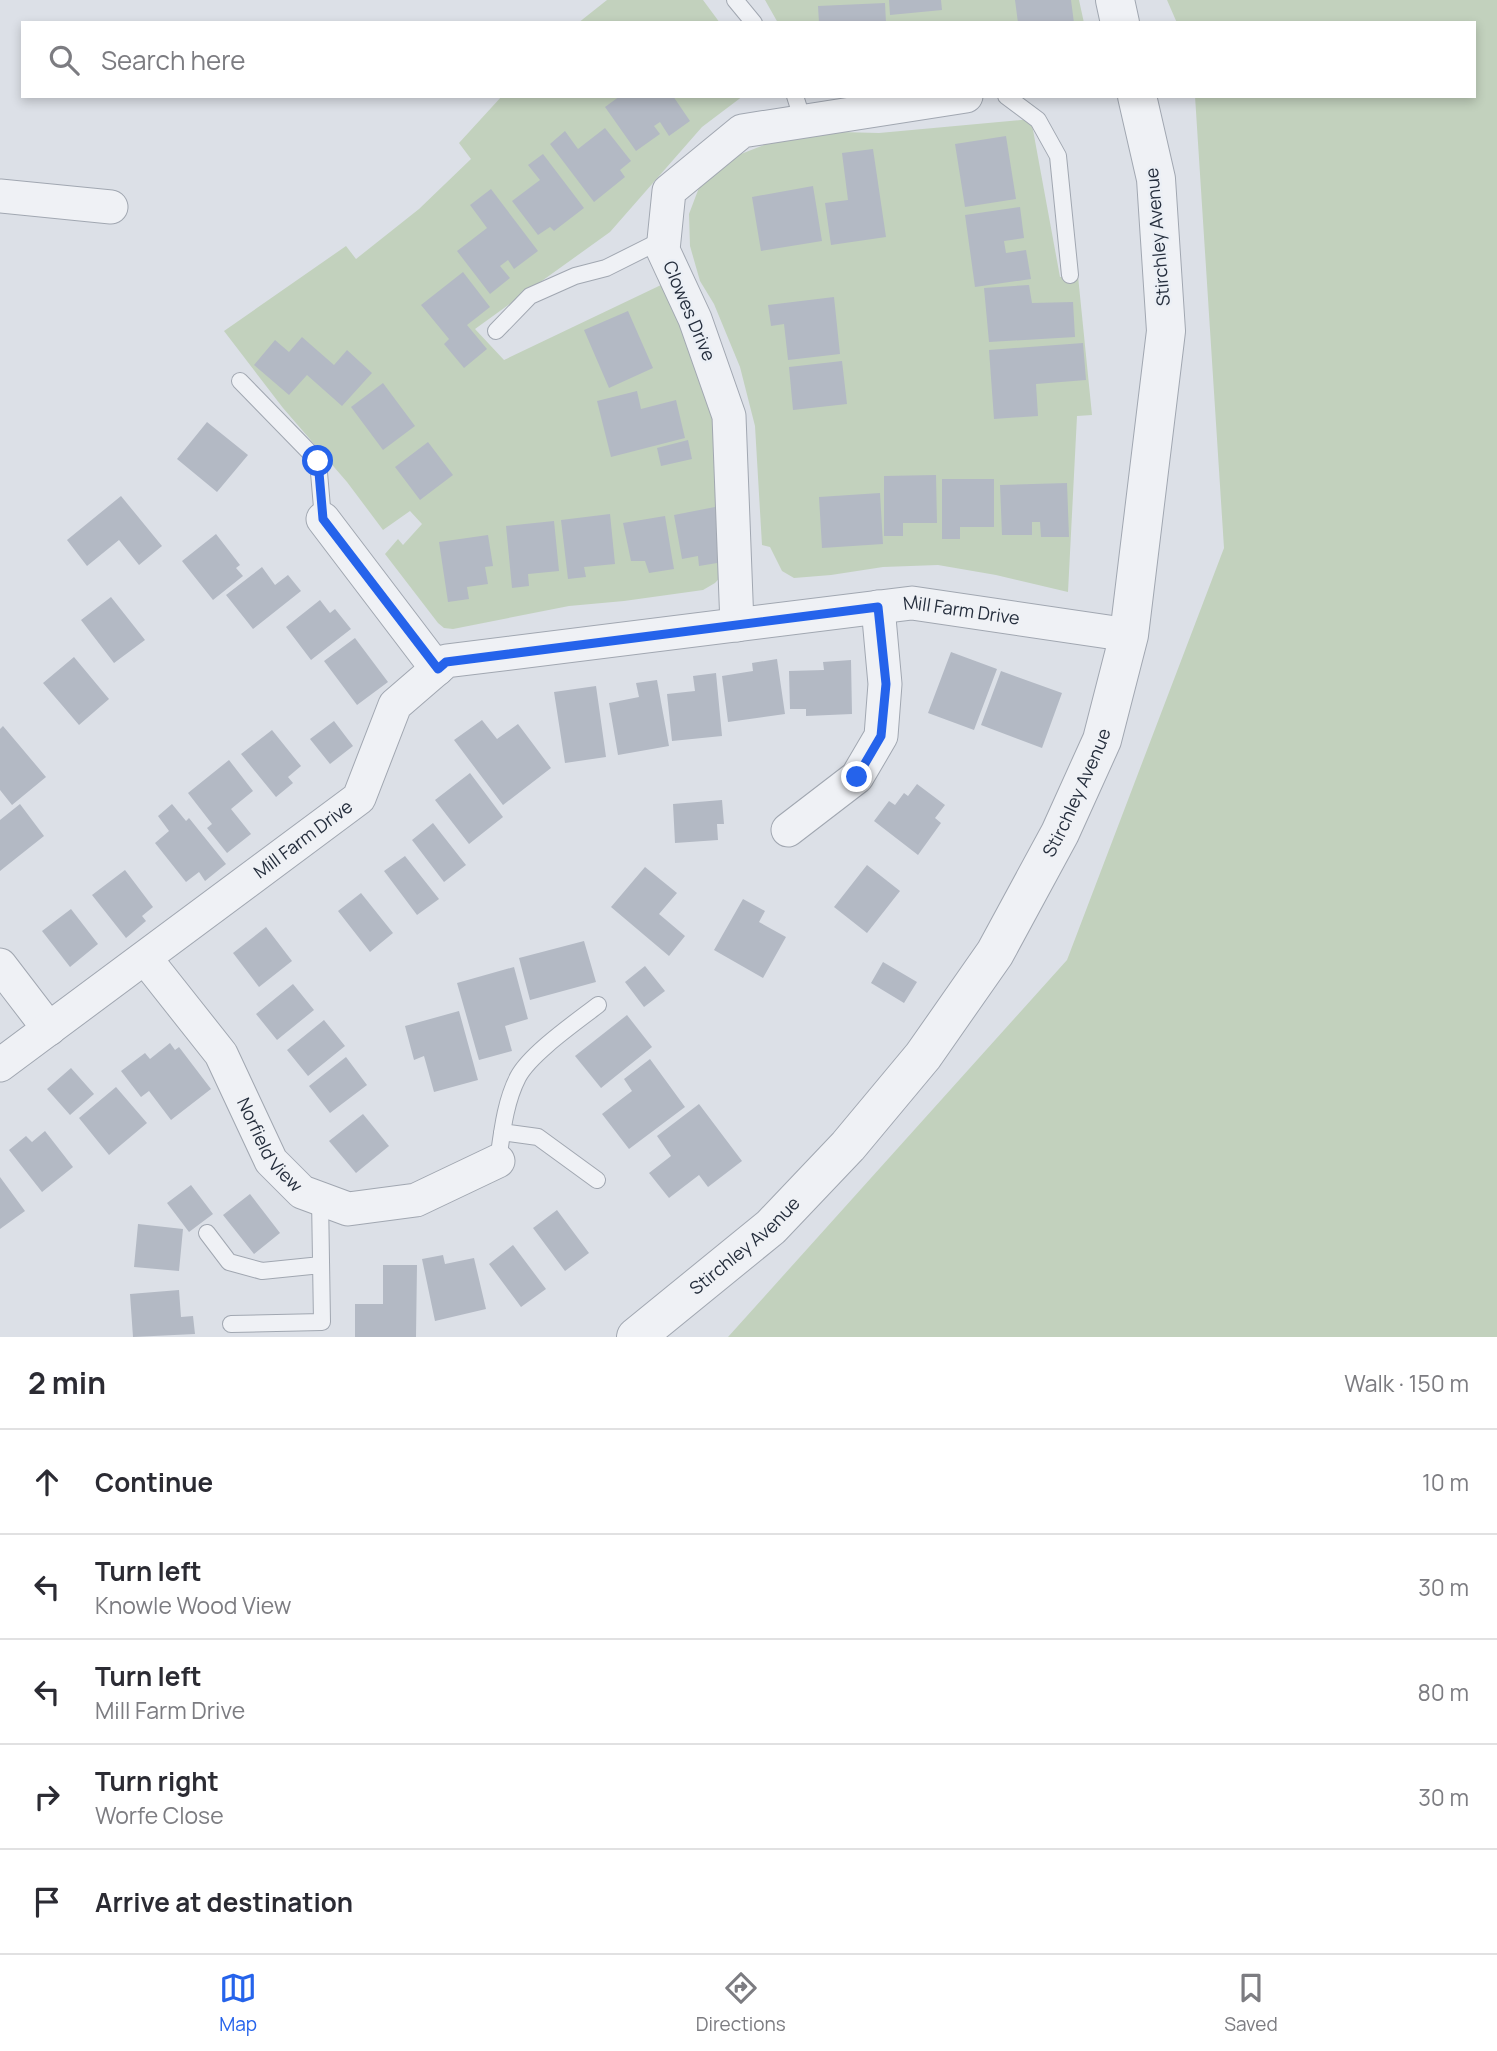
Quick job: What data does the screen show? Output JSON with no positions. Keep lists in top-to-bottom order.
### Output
{
  "streets": {
    "street": [
      "Stirchley Avenue",
      "Clowes Drive",
      "Mill Farm Drive",
      "Norfield View"
    ]
  },
  "crossings": [
    ["Stirchley Avenue", "Mill Farm Drive"],
    ["Clowes Drive", "Mill Farm Drive"],
    ["Mill Farm Drive", "Norfield View"]
  ],
  "page": {
    "search": "Search here",
    "heading": ["2 min", "Walk · 150 m"],
    "list": [
      ["Continue", "10 m"],
      ["Turn left", "Knowle Wood View", "30 m"],
      ["Turn left", "Mill Farm Drive", "80 m"],
      ["Turn right", "Worfe Close", "30 m"],
      "Arrive at destination"
    ],
    "nav": ["Map", "Directions", "Saved"]
  }
}
